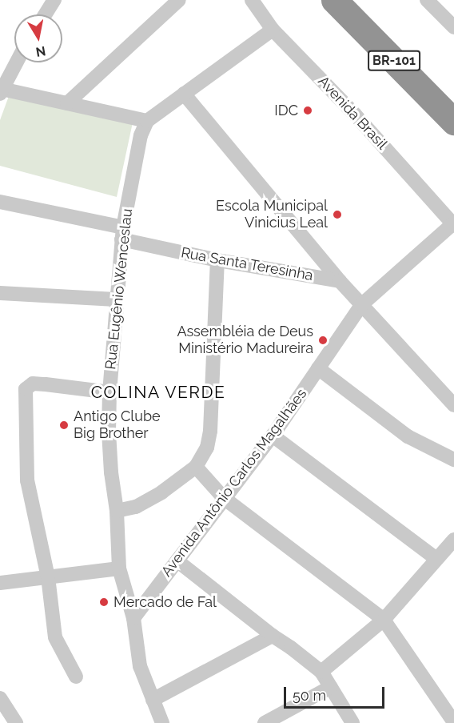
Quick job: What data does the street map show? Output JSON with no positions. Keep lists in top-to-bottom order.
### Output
{
  "streets": {
    "highway": ["BR-101"],
    "street": [
      "Avenida Brasil",
      "Rua Santa Teresinha",
      "Rua Eugênio Wenceslau",
      "Avenida Antônio Carlos Magalhães"
    ]
  },
  "crossings": [
    ["Avenida Brasil", "Avenida Antônio Carlos Magalhães"],
    ["Rua Santa Teresinha", "Rua Eugênio Wenceslau"],
    ["Rua Eugênio Wenceslau", "Avenida Antônio Carlos Magalhães"]
  ],
  "districts": ["COLINA VERDE"],
  "places": [
    "IDC",
    "Escola Municipal Vinicius Leal",
    "Assembléia de Deus Ministério Madureira",
    "Antigo Clube Big Brother",
    "Mercado de Fal"
  ],
  "scale_bar": "50 m",
  "north": "bottom"
}
